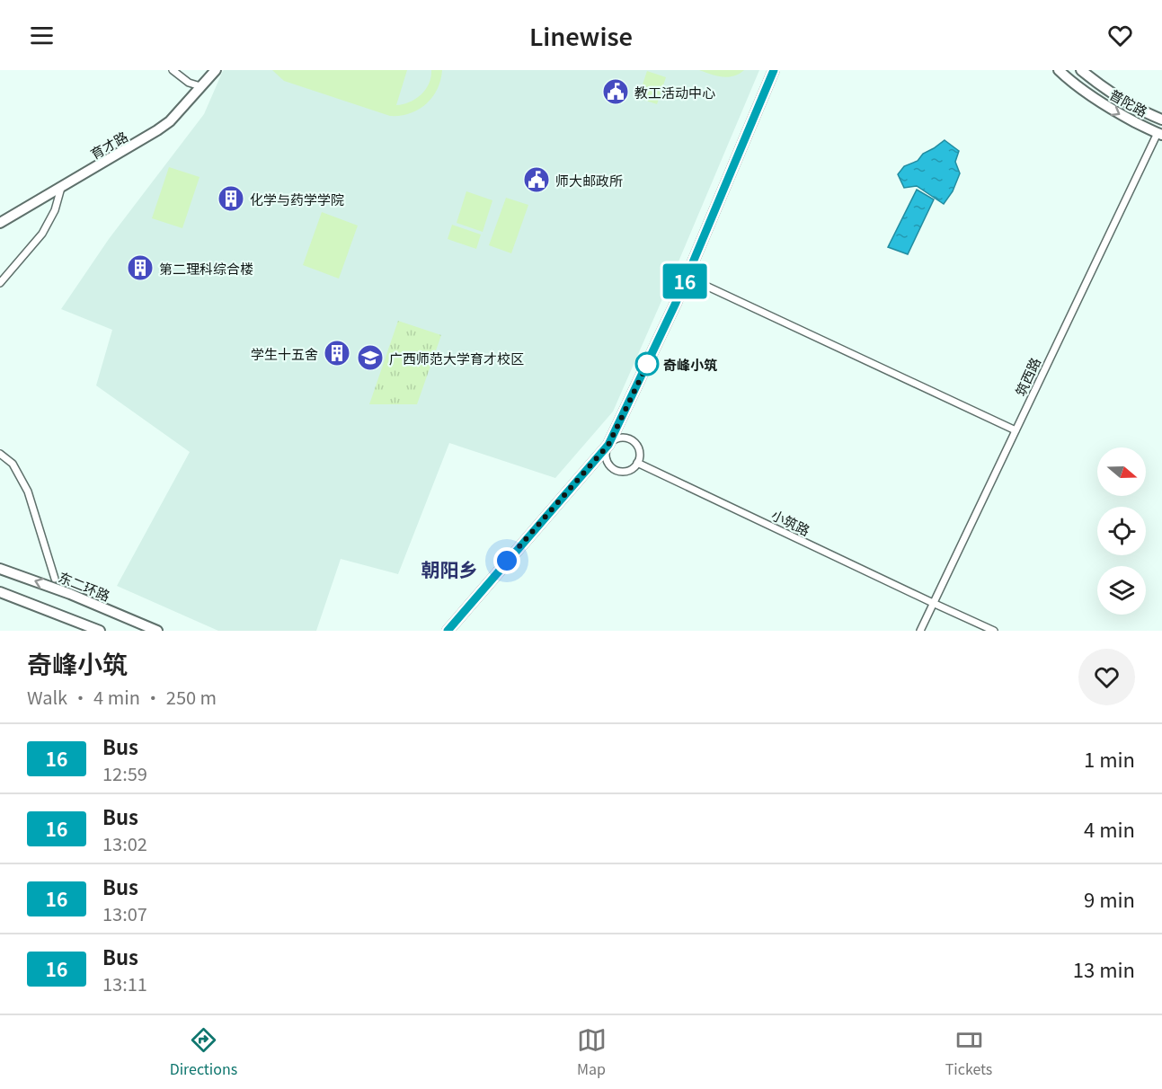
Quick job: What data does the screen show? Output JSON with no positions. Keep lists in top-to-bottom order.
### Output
{
  "streets": {
    "main road": ["普陀路", "育才路", "东二环路"],
    "street": ["筑西路", "小筑路"]
  },
  "crossings": [
    ["普陀路", "筑西路"],
    ["筑西路", "小筑路"]
  ],
  "districts": ["朝阳乡"],
  "places": {
    "public building": ["教工活动中心", "师大邮政所"],
    "building": ["化学与药学学院", "第二理科综合楼", "学生十五舍"],
    "school or university": ["广西师范大学育才校区"],
    "other": ["奇峰小筑"]
  },
  "lines": ["bus line 16"],
  "north": "right",
  "page": {
    "header": "Linewise",
    "on_map": "16",
    "heading": ["奇峰小筑", "Walk · 4 min · 250 m"],
    "list": [
      {
        "mark": "16",
        "name": "Bus",
        "note": "12:59",
        "value": "1 min"
      },
      {
        "mark": "16",
        "name": "Bus",
        "note": "13:02",
        "value": "4 min"
      },
      {
        "mark": "16",
        "name": "Bus",
        "note": "13:07",
        "value": "9 min"
      },
      {
        "mark": "16",
        "name": "Bus",
        "note": "13:11",
        "value": "13 min"
      }
    ],
    "tabs": ["Directions", "Map", "Tickets"]
  }
}
